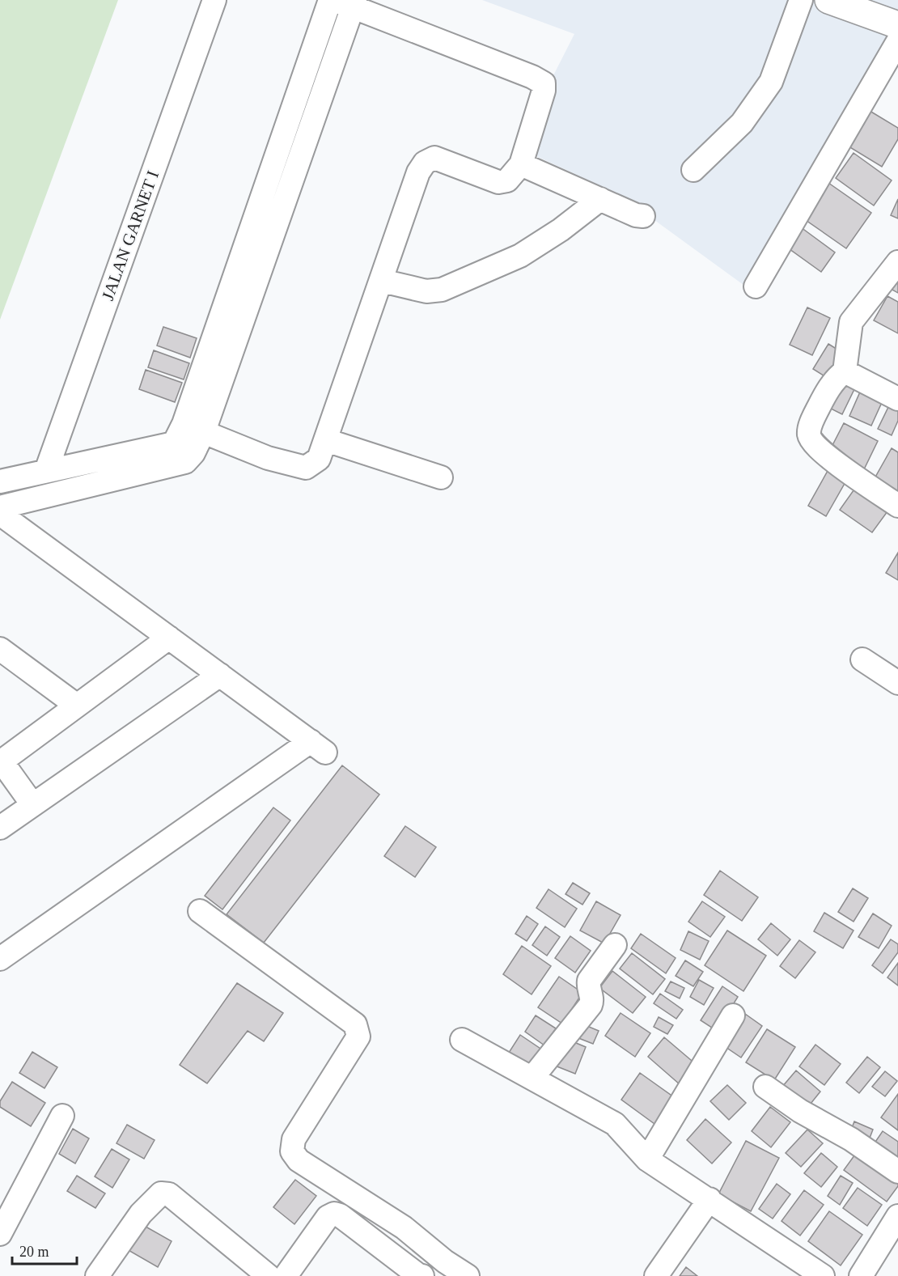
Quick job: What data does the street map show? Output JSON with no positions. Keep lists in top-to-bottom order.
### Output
{
  "streets": {
    "street": ["JALAN GARNET I"]
  },
  "scale_bar": "20 m"
}
